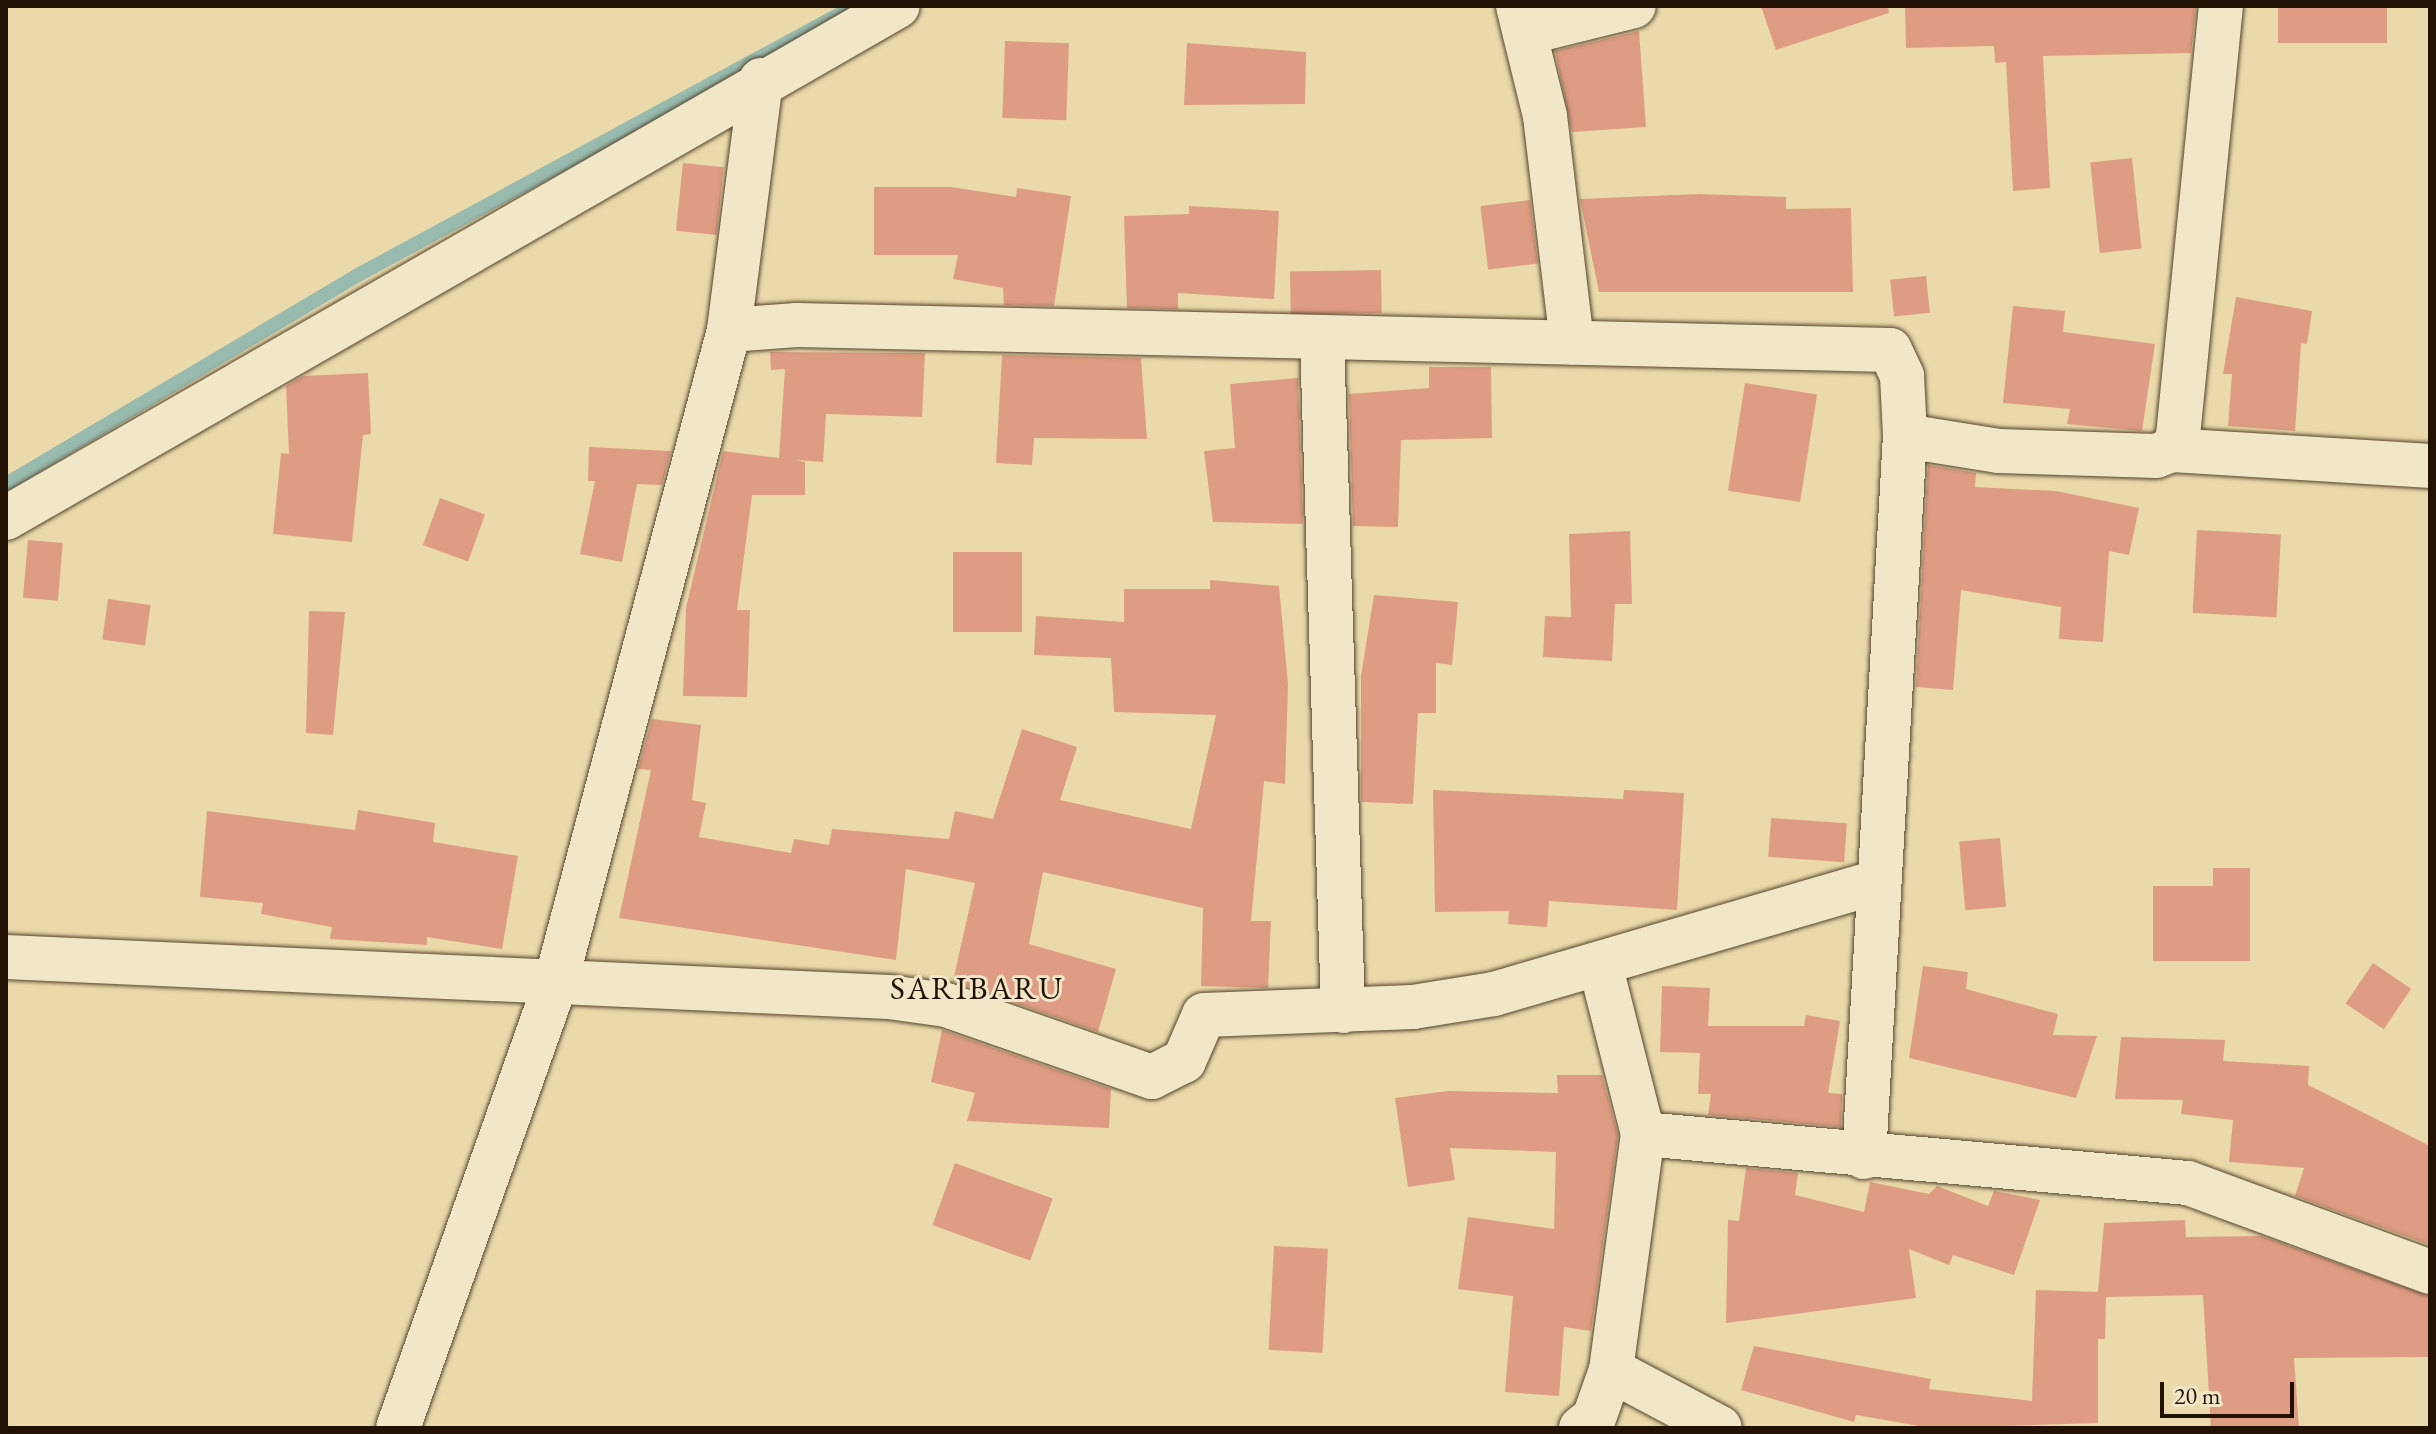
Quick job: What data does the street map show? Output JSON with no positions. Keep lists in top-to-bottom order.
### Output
{
  "districts": ["SARIBARU"],
  "scale_bar": "20 m"
}
